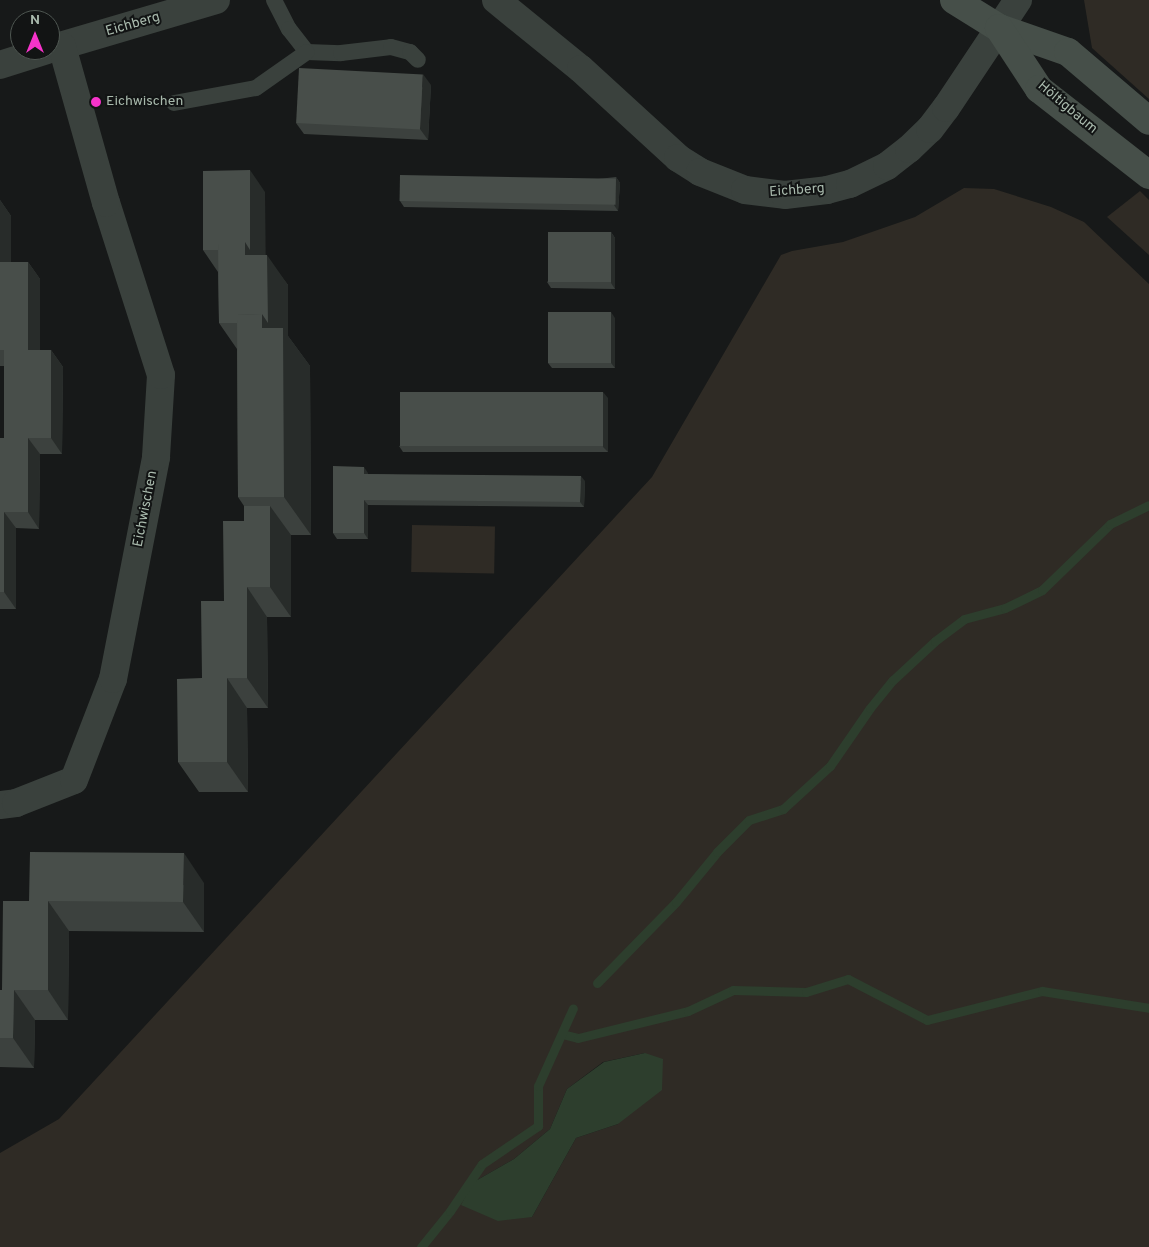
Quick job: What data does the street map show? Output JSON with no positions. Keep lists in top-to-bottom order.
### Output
{
  "streets": {
    "main road": ["Höltigbaum"],
    "street": ["Eichberg", "Eichwischen"]
  },
  "crossings": [
    ["Eichberg", "Höltigbaum"]
  ],
  "places": ["Eichwischen"],
  "north": "top"
}
